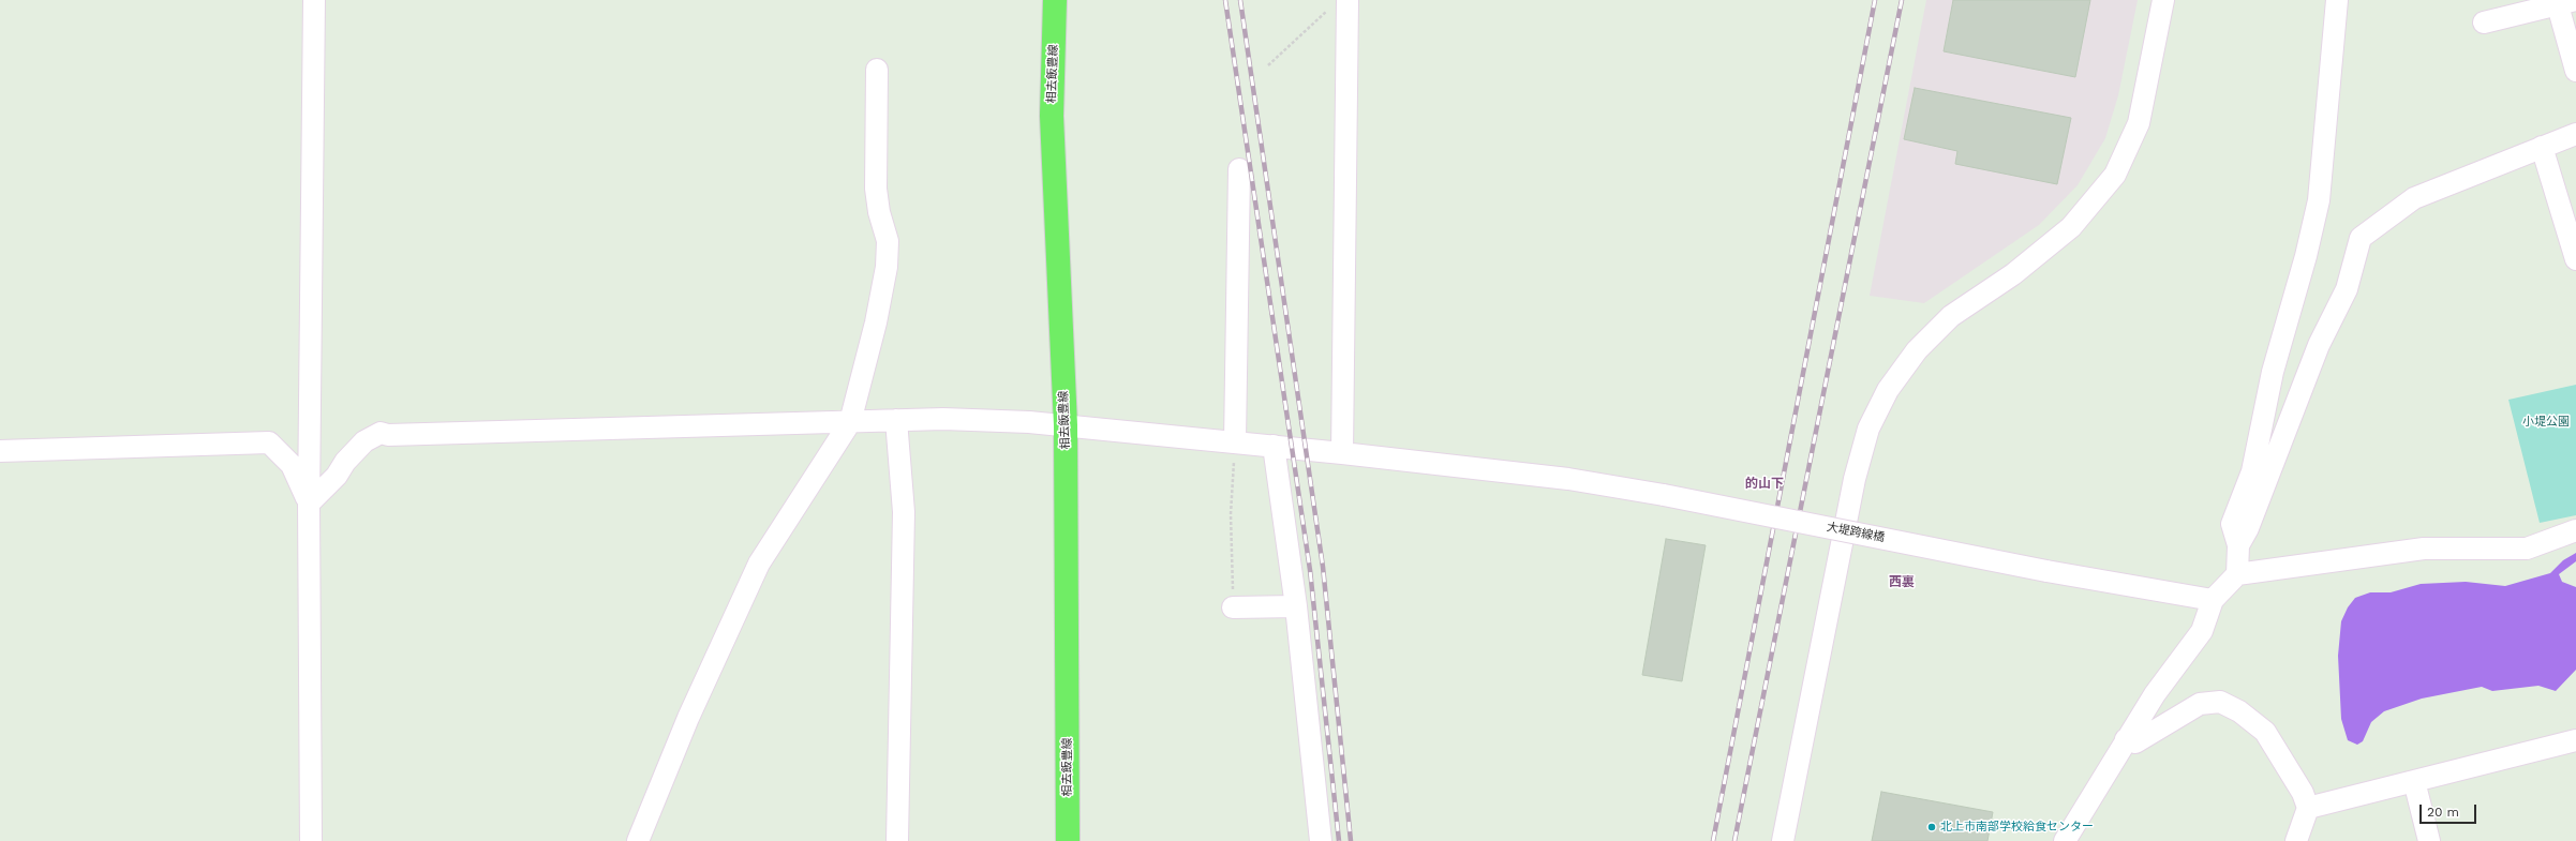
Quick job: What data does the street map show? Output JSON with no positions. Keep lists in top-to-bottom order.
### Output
{
  "streets": {
    "main road": ["相去飯豊線"],
    "street": ["大堤跨線橋"]
  },
  "crossings": [
    ["相去飯豊線", "大堤跨線橋"]
  ],
  "districts": ["的山下", "西裏"],
  "parks": ["小堤公園"],
  "places": ["北上市南部学校給食センター"],
  "scale_bar": "20 m"
}
